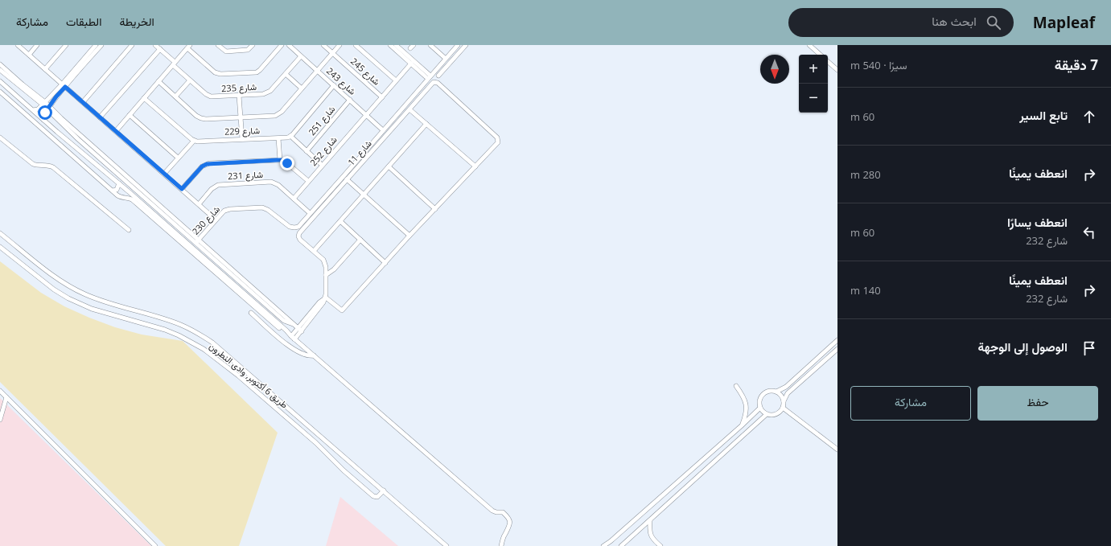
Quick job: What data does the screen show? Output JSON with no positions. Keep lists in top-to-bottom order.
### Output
{
  "streets": {
    "street": [
      "شارع 245",
      "شارع 243",
      "شارع 235",
      "شارع 251",
      "شارع 229",
      "شارع 252",
      "شارع 11",
      "شارع 231",
      "شارع 230",
      "طريق 6 أكتوبر, وادى النطرون"
    ]
  },
  "crossings": [
    ["شارع 245", "شارع 252"],
    ["شارع 243", "شارع 235"],
    ["شارع 243", "شارع 251"],
    ["شارع 243", "شارع 252"],
    ["شارع 243", "شارع 11"],
    ["شارع 252", "شارع 231"],
    ["شارع 11", "شارع 231"],
    ["شارع 11", "شارع 230"]
  ],
  "north": "bottom",
  "page": {
    "header": "Mapleaf",
    "search": "ابحث هنا",
    "nav": ["الخريطة", "الطبقات", "مشاركة"],
    "heading": ["7 دقيقة", "سيرًا · 540 m"],
    "map_buttons": ["+", "−"],
    "list": [
      ["تابع السير", "60 m"],
      ["انعطف يمينًا", "280 m"],
      ["انعطف يسارًا", "شارع 232", "60 m"],
      ["انعطف يمينًا", "شارع 232", "140 m"],
      "الوصول إلى الوجهة"
    ],
    "buttons": ["حفظ", "مشاركة"]
  }
}
